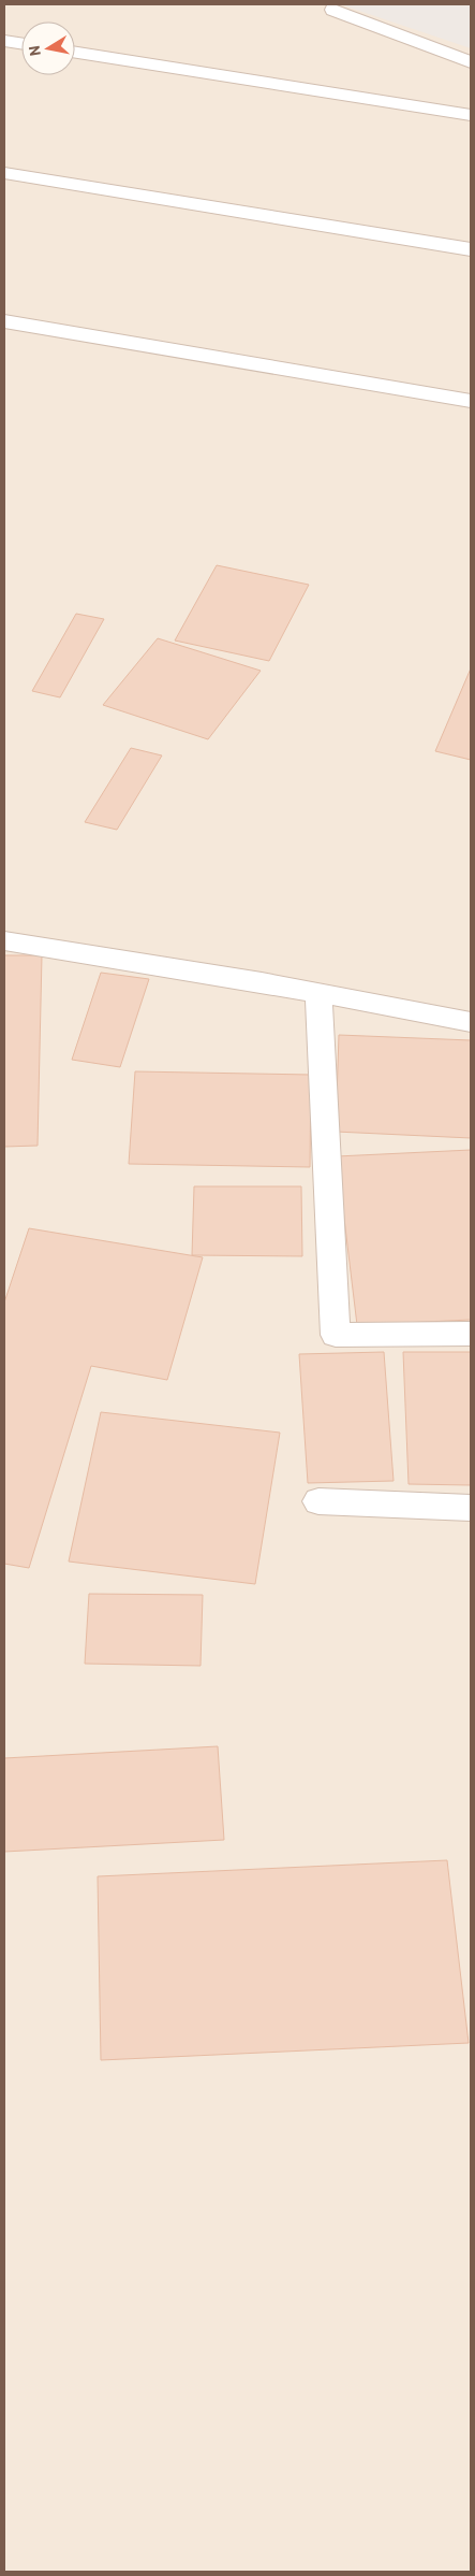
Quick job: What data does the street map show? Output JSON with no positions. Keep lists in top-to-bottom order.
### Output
{
  "north": "left"
}
